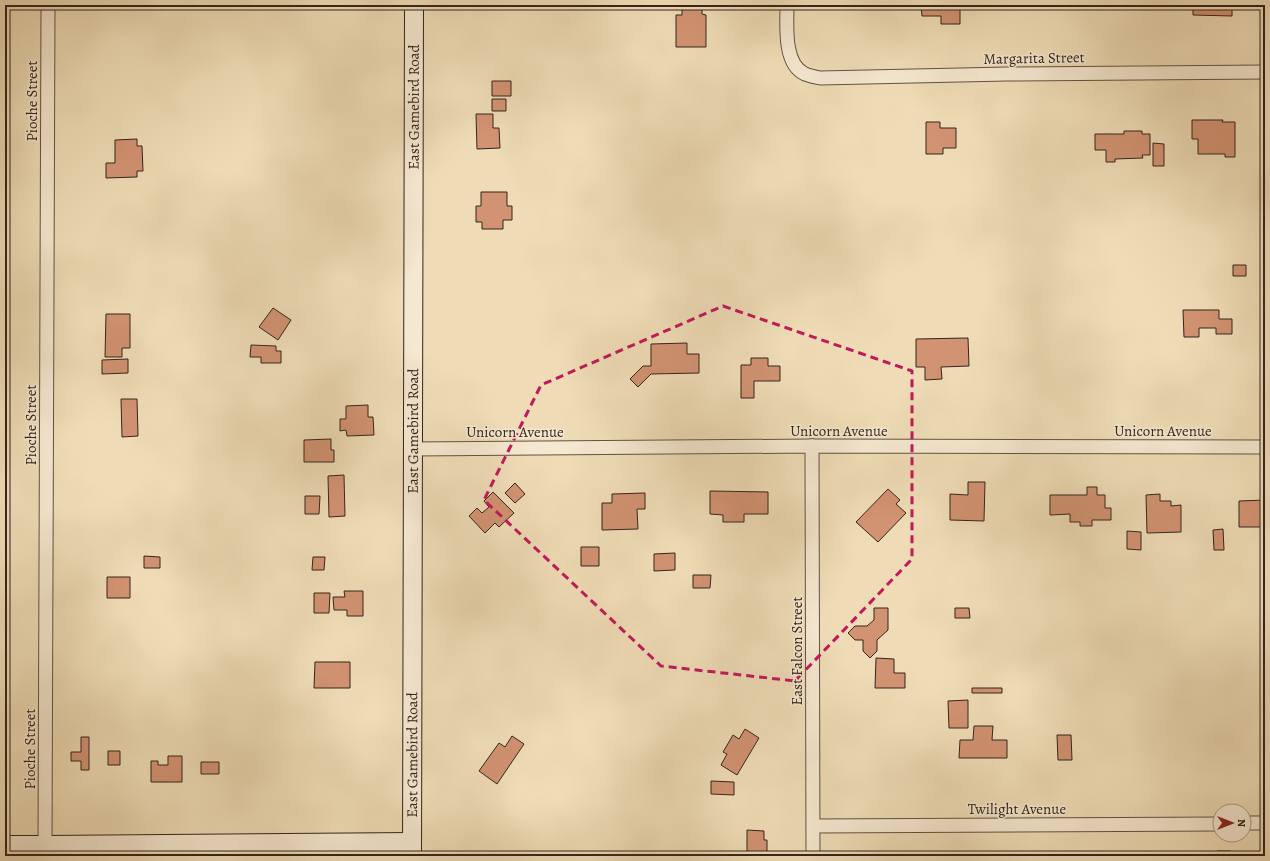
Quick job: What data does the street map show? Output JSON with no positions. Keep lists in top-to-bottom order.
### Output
{
  "streets": {
    "main road": ["East Gamebird Road"],
    "street": [
      "Margarita Street",
      "Pioche Street",
      "Unicorn Avenue",
      "East Falcon Street",
      "Twilight Avenue"
    ]
  },
  "crossings": [
    ["East Gamebird Road", "Unicorn Avenue"],
    ["Unicorn Avenue", "East Falcon Street"],
    ["East Falcon Street", "Twilight Avenue"]
  ],
  "north": "right"
}
